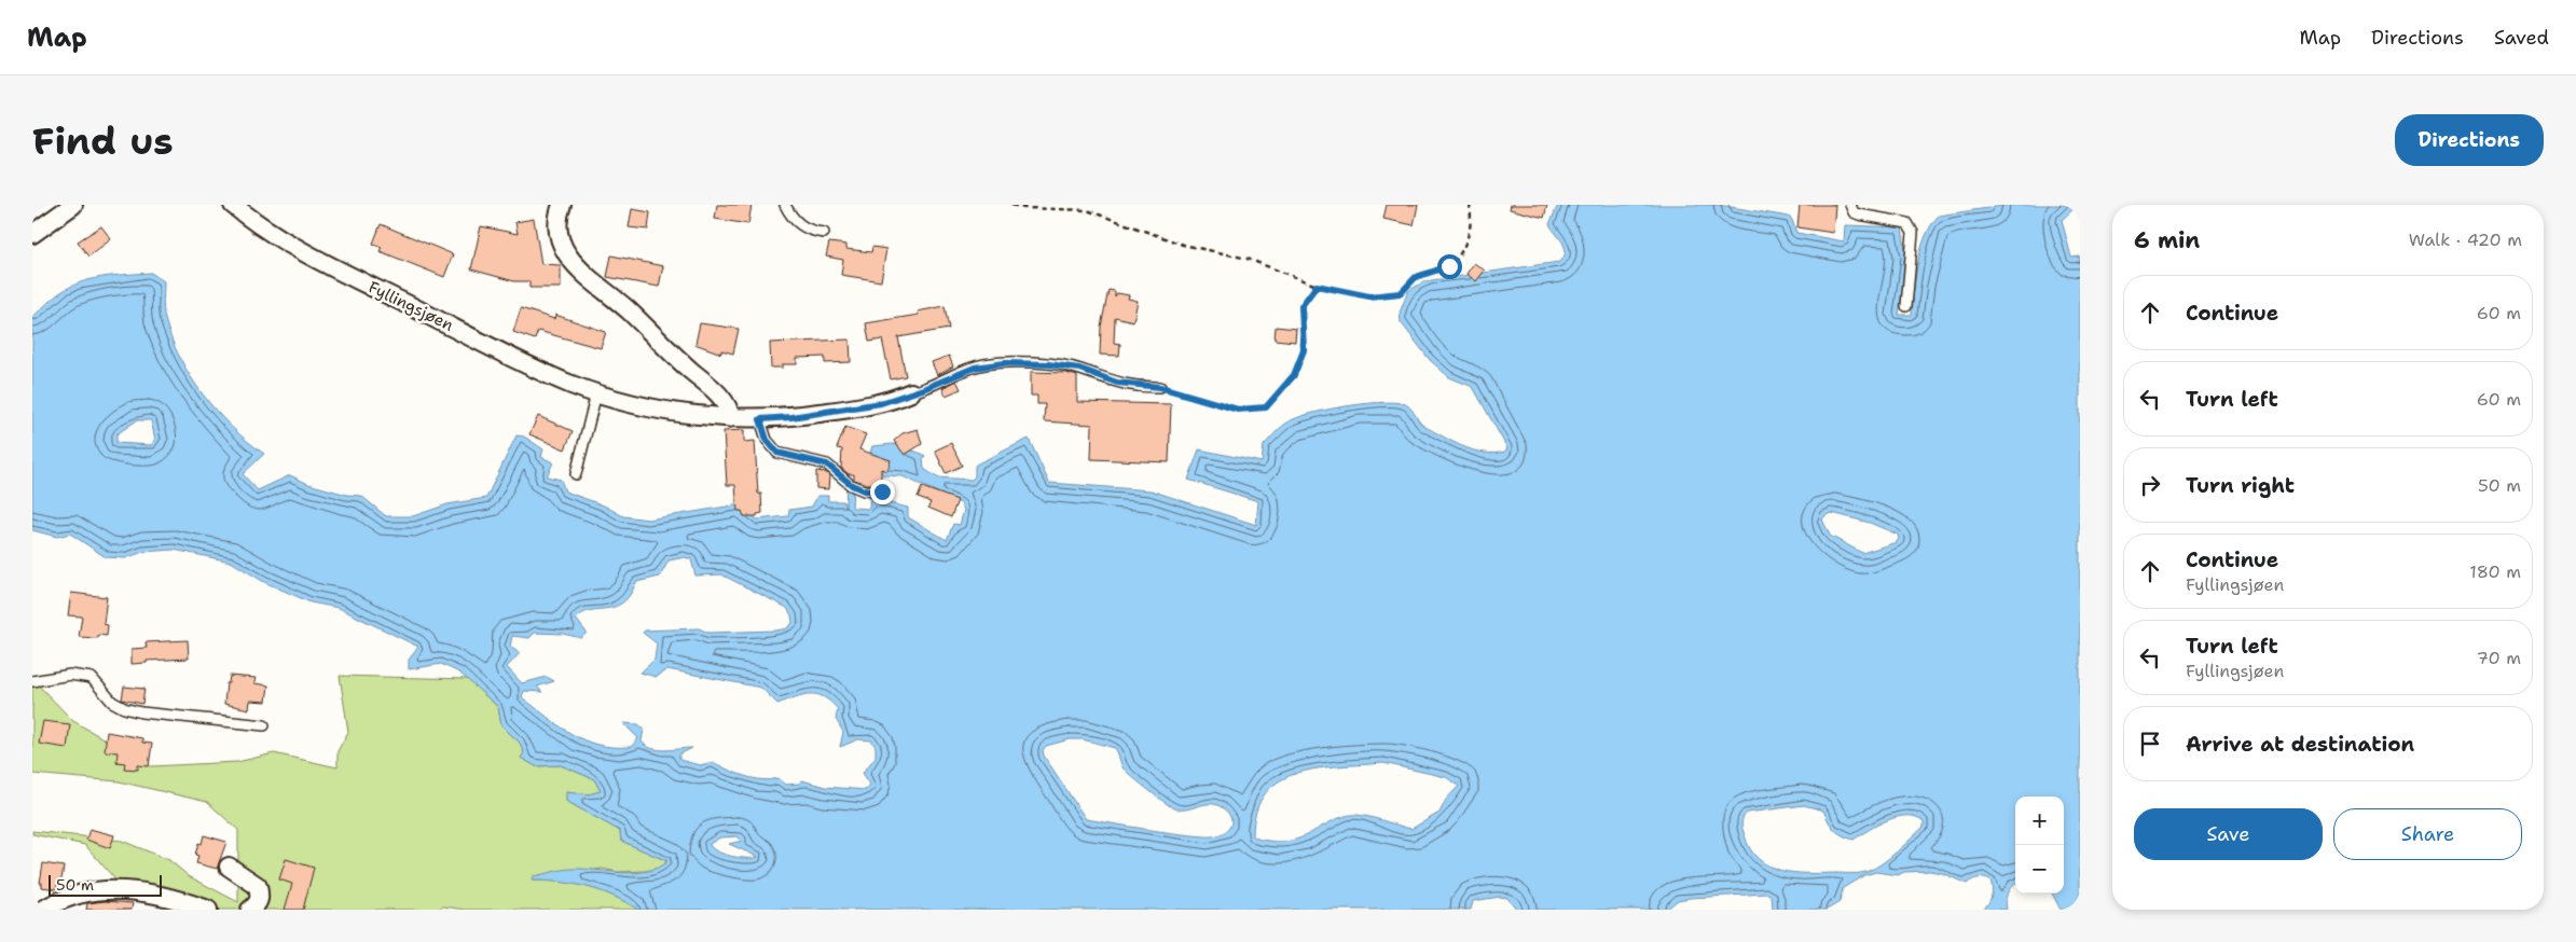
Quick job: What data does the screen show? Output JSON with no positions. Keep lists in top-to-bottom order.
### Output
{
  "streets": {
    "street": ["Fyllingsjøen"]
  },
  "scale_bar": "50 m",
  "page": {
    "header": "Map",
    "nav": ["Map", "Directions", "Saved"],
    "buttons": [
      "Directions",
      ["Save", "Share"]
    ],
    "title": "Find us",
    "heading": ["6 min", "Walk · 420 m"],
    "list": [
      ["Continue", "60 m"],
      ["Turn left", "60 m"],
      ["Turn right", "50 m"],
      ["Continue", "Fyllingsjøen", "180 m"],
      ["Turn left", "Fyllingsjøen", "70 m"],
      "Arrive at destination"
    ],
    "map_buttons": ["+", "−"],
    "scale": "50 m"
  }
}
